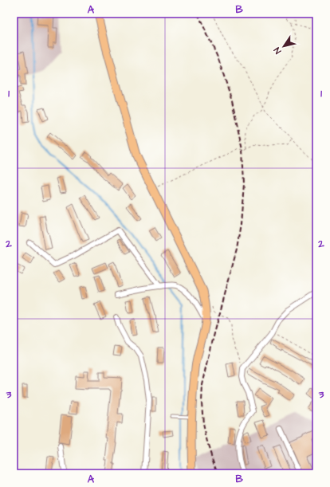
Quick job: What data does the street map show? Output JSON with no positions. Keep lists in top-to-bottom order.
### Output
{
  "north": "bottom left",
  "grid": {
    "columns": ["A", "B"],
    "rows": ["1", "2", "3"]
  }
}
